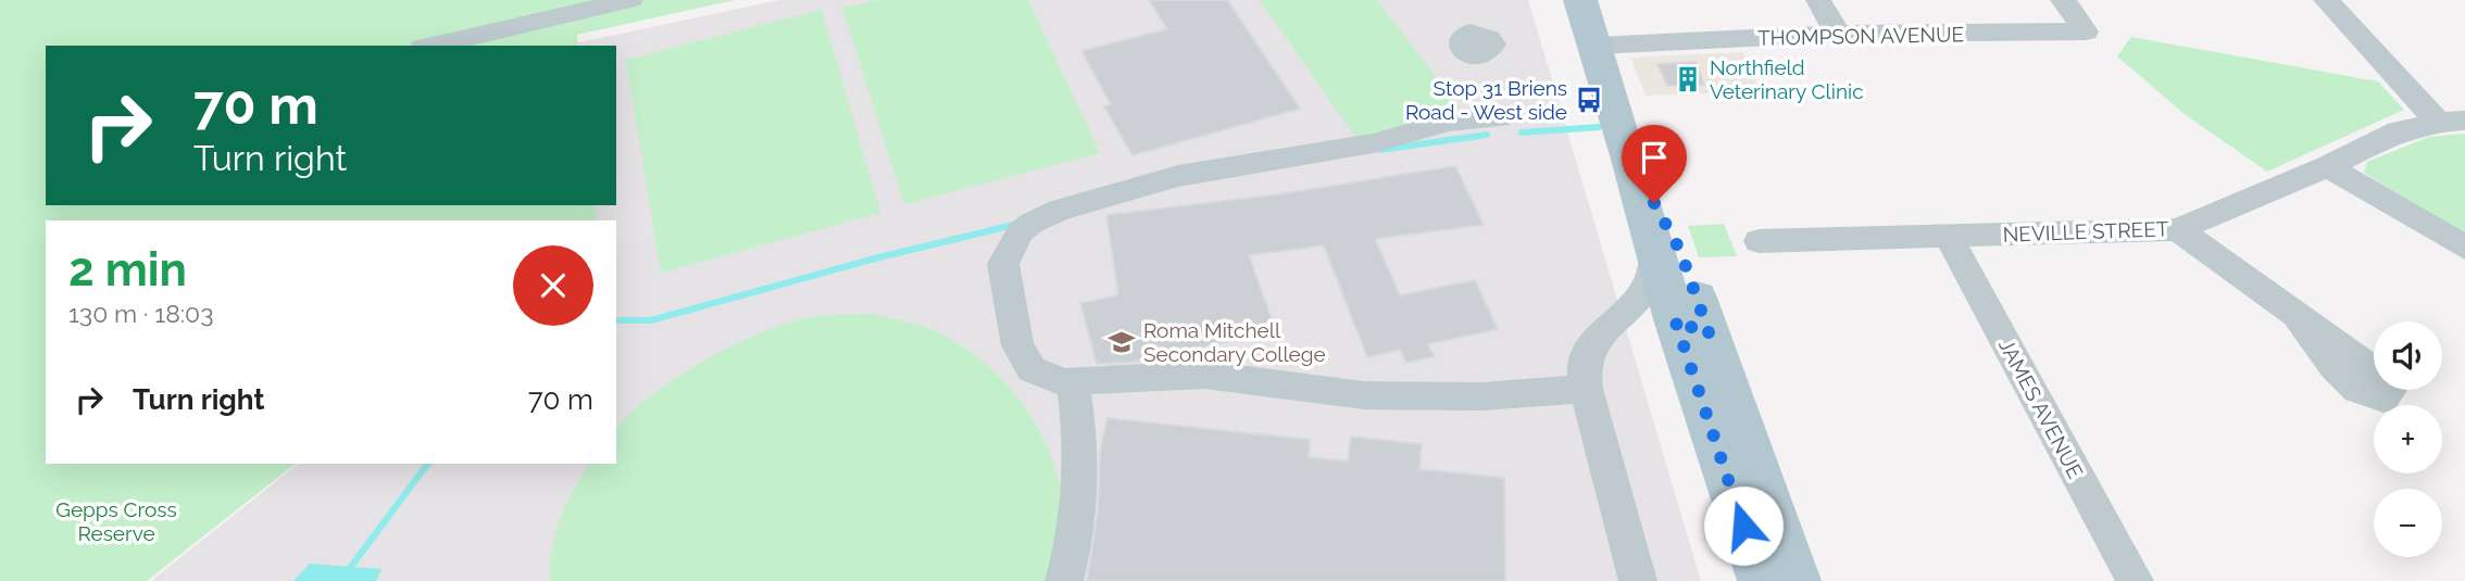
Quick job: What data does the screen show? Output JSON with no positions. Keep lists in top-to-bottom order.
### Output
{
  "streets": {
    "street": ["THOMPSON AVENUE", "NEVILLE STREET", "JAMES AVENUE"]
  },
  "crossings": [
    ["NEVILLE STREET", "JAMES AVENUE"]
  ],
  "parks": ["Gepps Cross Reserve"],
  "places": {
    "building": ["Northfield Veterinary Clinic"],
    "bus stop": ["Stop 31 Briens Road - West side"],
    "school or university": ["Roma Mitchell Secondary College"]
  },
  "page": {
    "turn": ["70 m", "Turn right"],
    "heading": ["2 min", "130 m · 18:03"],
    "map_buttons": ["+", "−"],
    "list": [
      {
        "name": "Turn right",
        "value": "70 m"
      }
    ]
  }
}
